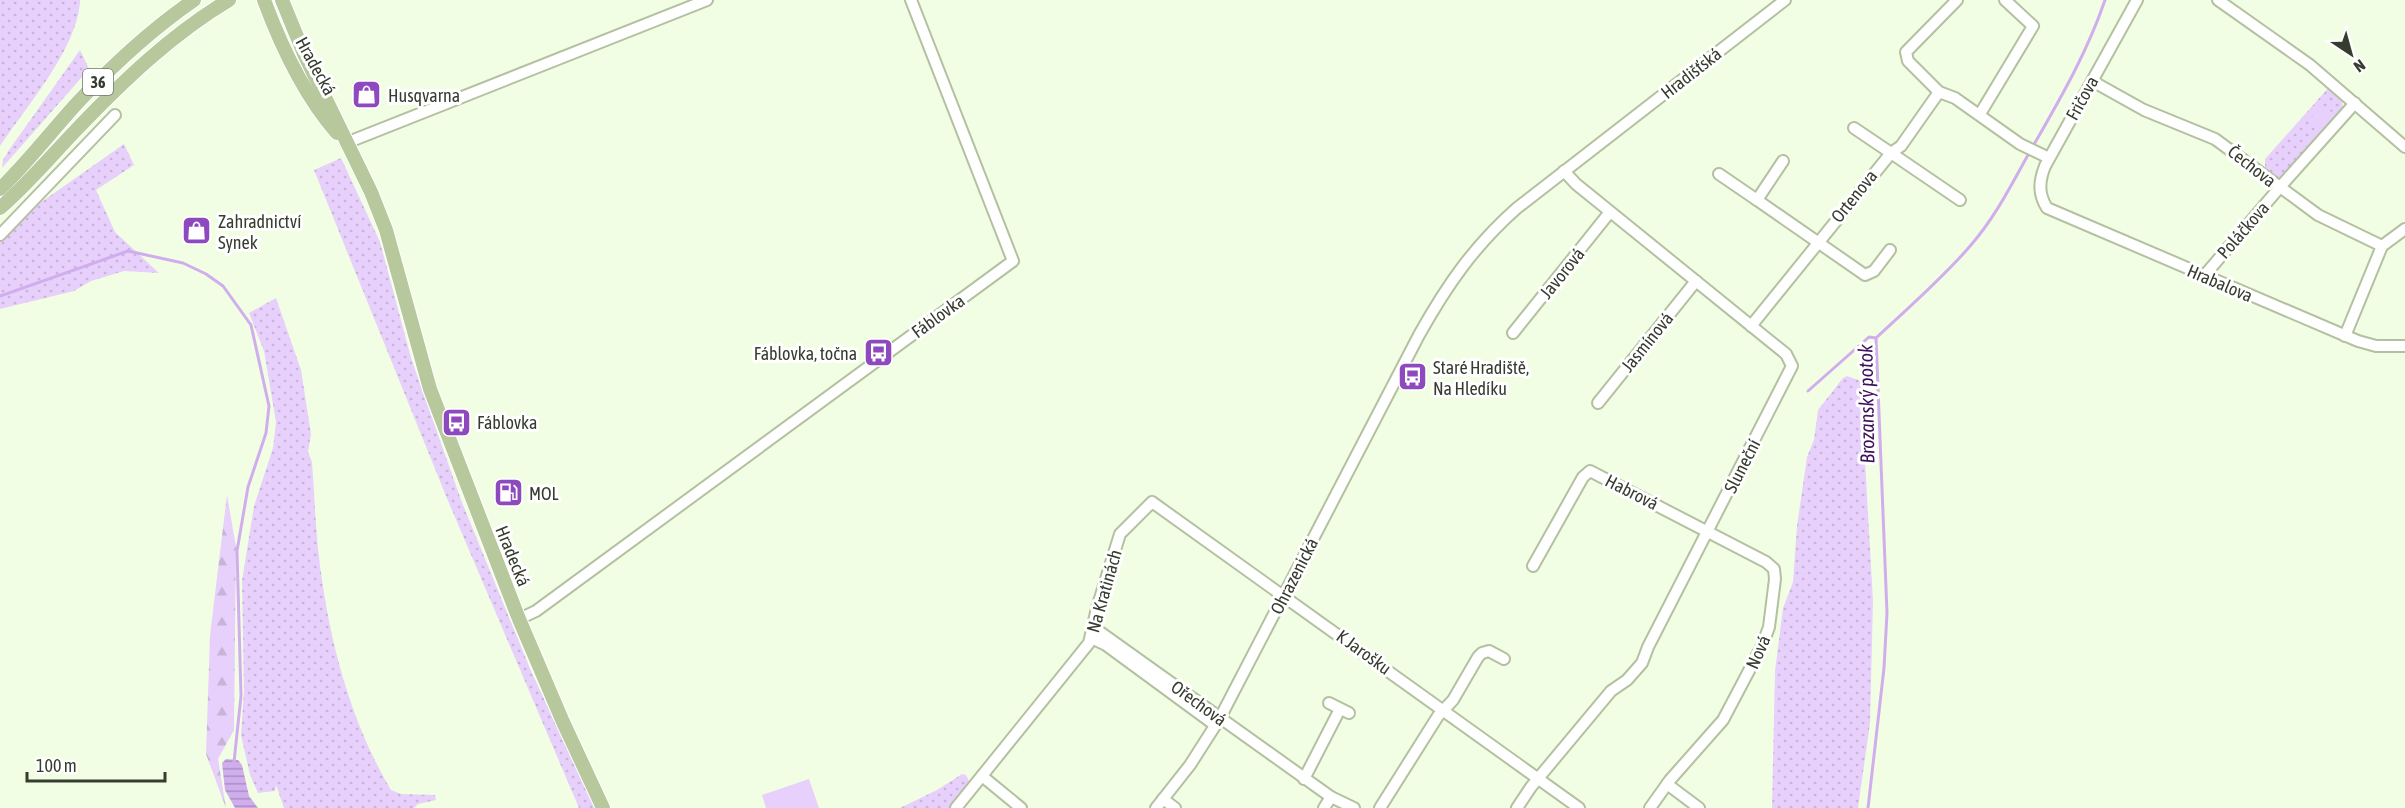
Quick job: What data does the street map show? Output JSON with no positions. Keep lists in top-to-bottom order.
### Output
{
  "streets": {
    "main road": ["Hradecká", "36"],
    "street": [
      "Hradišťská",
      "Fričova",
      "Čechova",
      "Ortenova",
      "Poláčkova",
      "Javorová",
      "Hrabalova",
      "Fáblovka",
      "Jasmínová",
      "Sluneční",
      "Habrová",
      "Ohrazenická",
      "Na Kratinách",
      "K Jarošku",
      "Nová",
      "Ořechová"
    ]
  },
  "crossings": [
    ["Hradecká", "Fáblovka"],
    ["Hradišťská", "Sluneční"],
    ["Hradišťská", "Ohrazenická"],
    ["Fričova", "Čechova"],
    ["Fričova", "Hrabalova"],
    ["Čechova", "Poláčkova"],
    ["Ortenova", "Sluneční"],
    ["Poláčkova", "Hrabalova"],
    ["Javorová", "Sluneční"],
    ["Jasmínová", "Sluneční"],
    ["Sluneční", "Habrová"],
    ["Sluneční", "Ohrazenická"],
    ["Sluneční", "K Jarošku"],
    ["Sluneční", "Nová"],
    ["Habrová", "Nová"],
    ["Ohrazenická", "Na Kratinách"],
    ["Ohrazenická", "K Jarošku"],
    ["Ohrazenická", "Ořechová"],
    ["Na Kratinách", "K Jarošku"],
    ["Na Kratinách", "Ořechová"]
  ],
  "water": ["Brozanský potok"],
  "places": {
    "shop": ["Husqvarna", "Zahradnictví Synek"],
    "bus stop": ["Fáblovka, točna", "Staré Hradiště, Na Hledíku", "Fáblovka"],
    "fuel station": ["MOL"]
  },
  "scale_bar": "100 m",
  "north": "bottom right"
}
